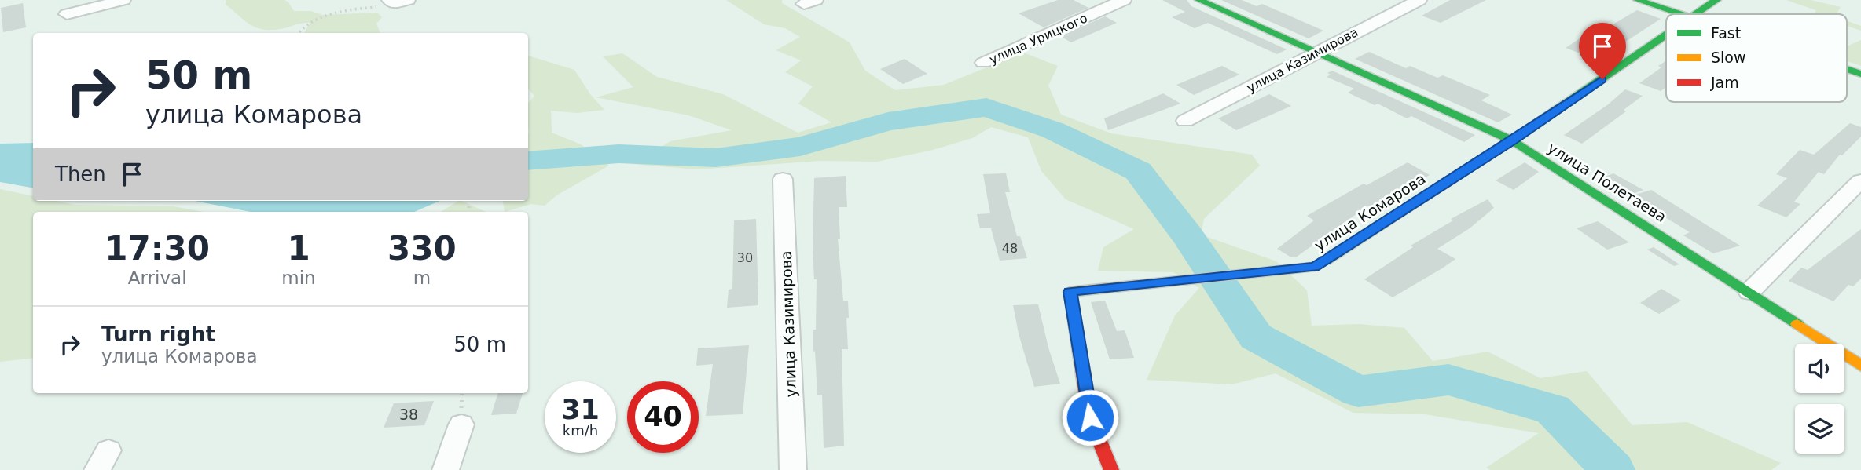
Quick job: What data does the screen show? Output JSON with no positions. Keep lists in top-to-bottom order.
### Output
{
  "streets": {
    "street": [
      "улица Урицкого",
      "улица Казимирова",
      "улица Полетаева",
      "улица Комарова"
    ]
  },
  "crossings": [
    ["улица Казимирова", "улица Полетаева"],
    ["улица Полетаева", "улица Комарова"]
  ],
  "house_numbers": ["48", "30", "38"],
  "legend": ["Fast", "Slow", "Jam"],
  "page": {
    "turn": ["50 m", "улица Комарова"],
    "then": "Then",
    "eta": [
      "17:30",
      "Arrival",
      "1",
      "min",
      "330",
      "m"
    ],
    "list": [
      {
        "name": "Turn right",
        "note": "улица Комарова",
        "value": "50 m"
      }
    ],
    "speed": "31 km/h",
    "limit": "40"
  }
}
